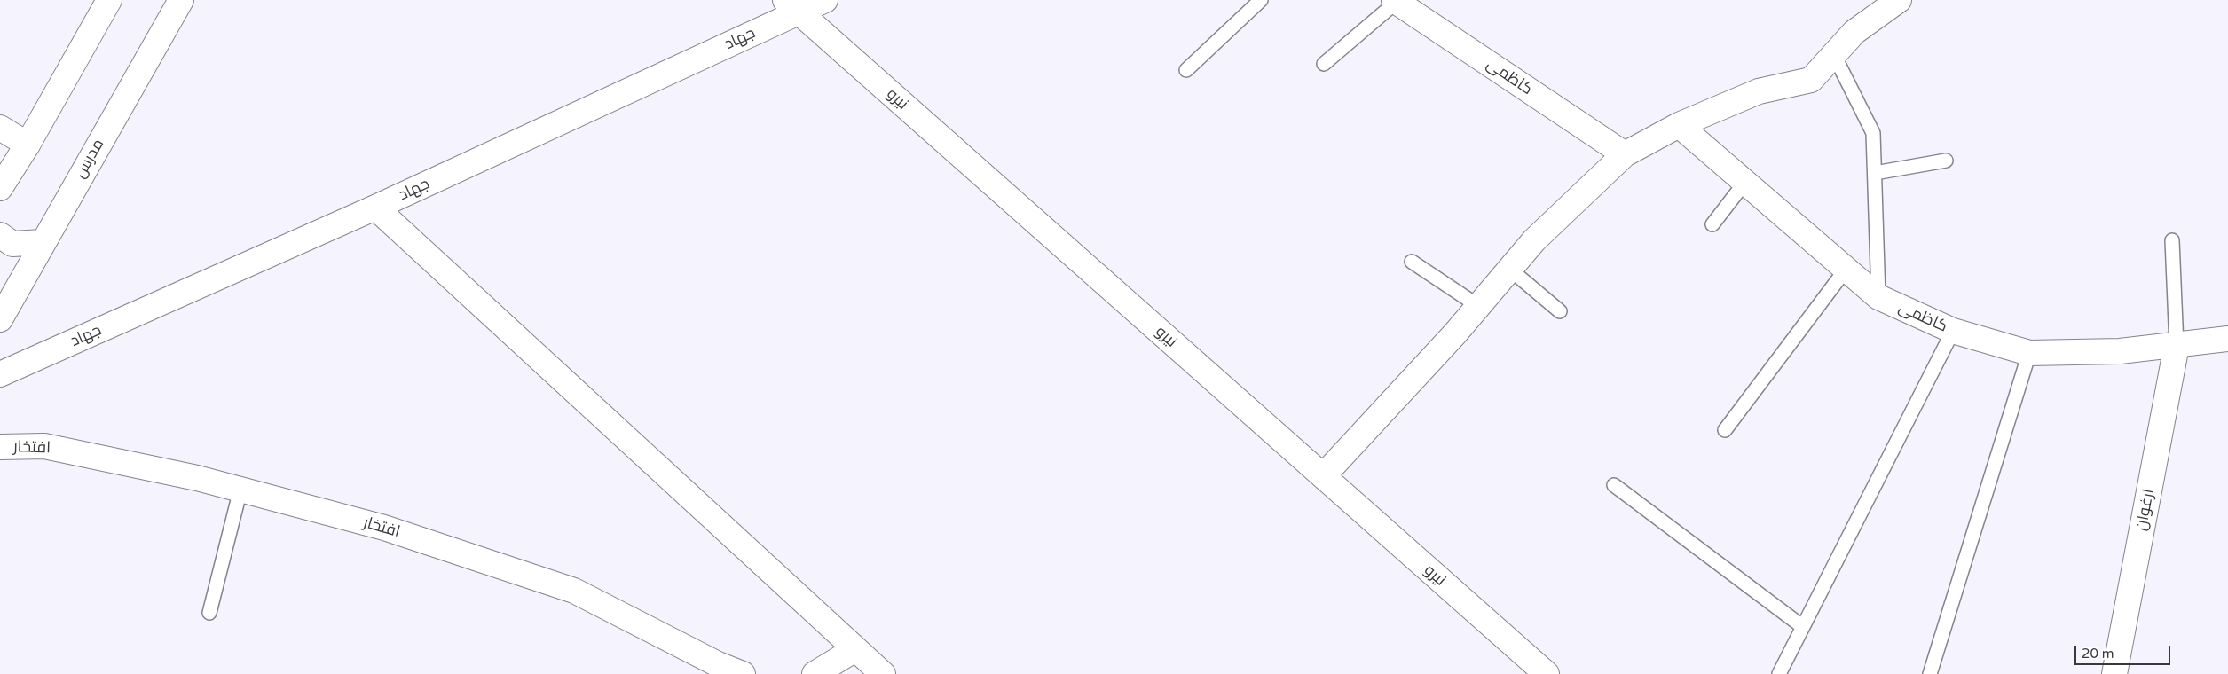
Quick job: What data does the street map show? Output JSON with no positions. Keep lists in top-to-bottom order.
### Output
{
  "streets": {
    "street": [
      "جهاد",
      "کاظمی",
      "نیرو",
      "مدرس",
      "افتخار",
      "ارغوان"
    ]
  },
  "crossings": [
    ["جهاد", "نیرو"],
    ["کاظمی", "ارغوان"]
  ],
  "scale_bar": "20 m"
}
